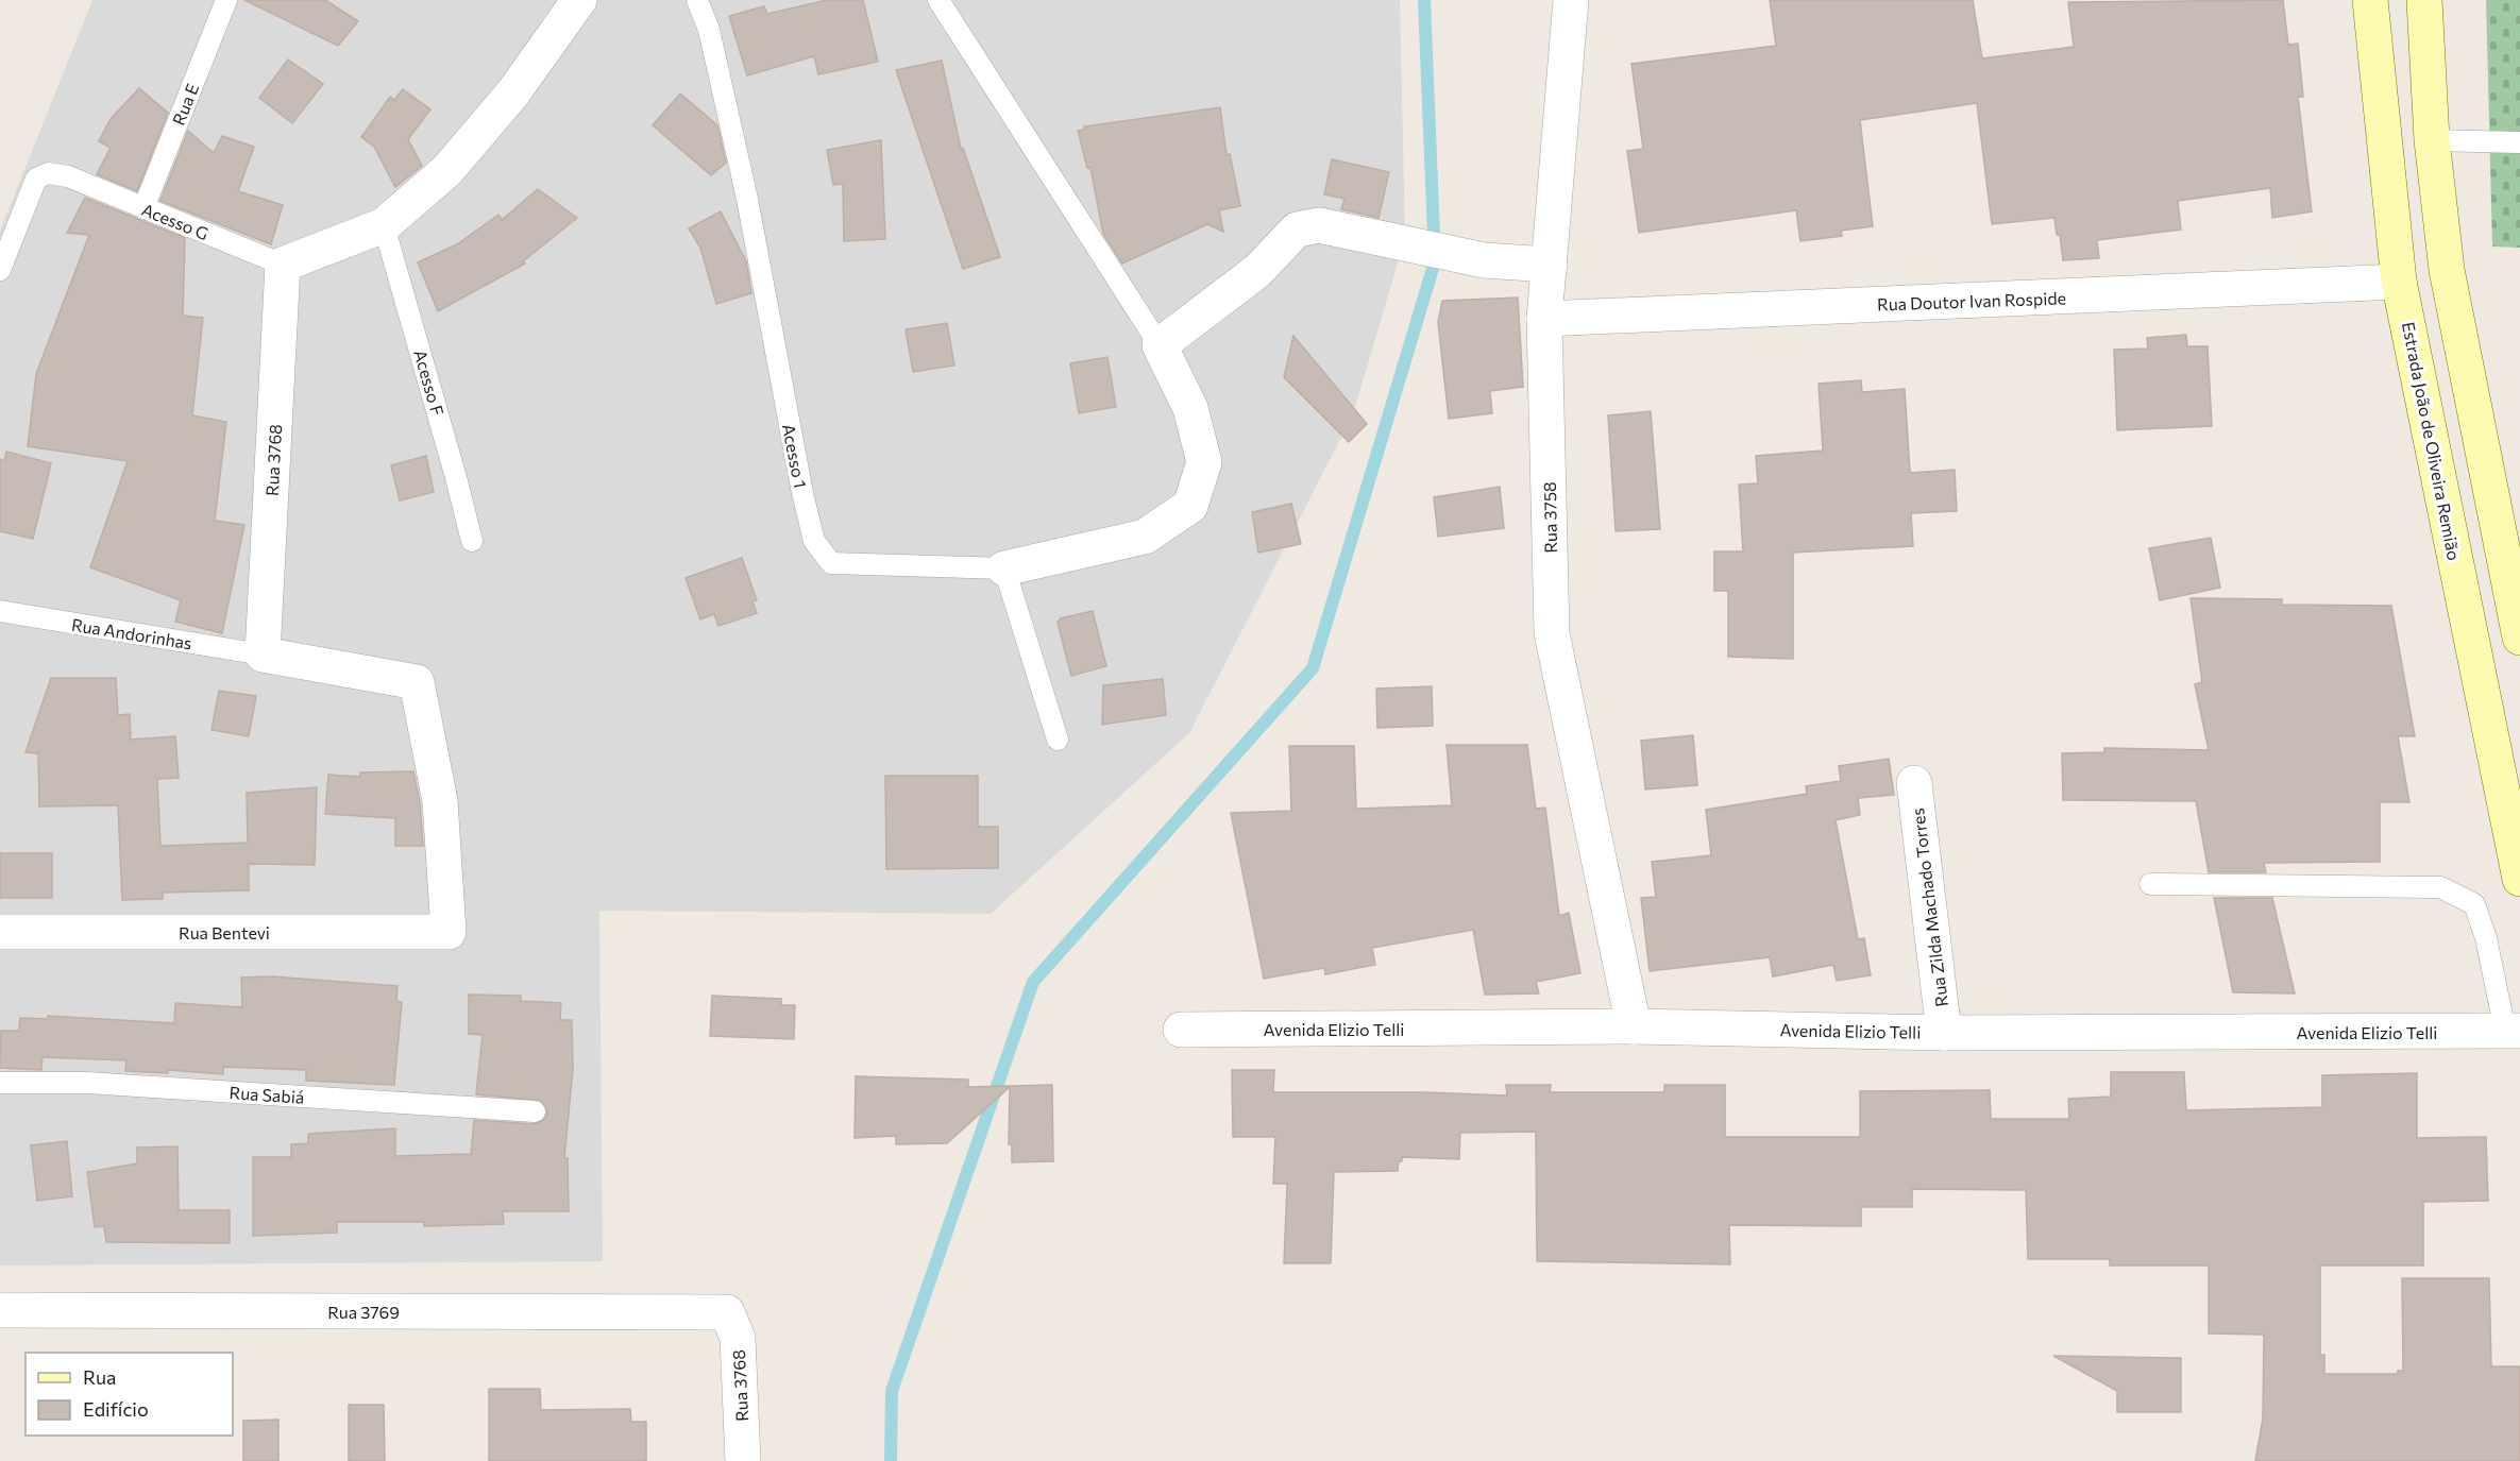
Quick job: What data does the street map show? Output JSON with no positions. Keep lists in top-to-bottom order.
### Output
{
  "streets": {
    "main road": ["Estrada João de Oliveira Remião"],
    "street": [
      "Rua Doutor Ivan Rospide",
      "Rua 3768",
      "Rua 3758",
      "Rua Zilda Machado Torres",
      "Rua Bentevi",
      "Avenida Elizio Telli",
      "Rua 3769"
    ],
    "lane": [
      "Rua E",
      "Acesso G",
      "Acesso F",
      "Acesso 1",
      "Rua Andorinhas",
      "Rua Sabiá"
    ]
  },
  "crossings": [
    ["Rua E", "Acesso G"],
    ["Acesso G", "Rua 3768"],
    ["Rua Doutor Ivan Rospide", "Estrada João de Oliveira Remião"],
    ["Rua Doutor Ivan Rospide", "Rua 3758"],
    ["Rua 3768", "Rua Andorinhas"],
    ["Rua 3768", "Rua Bentevi"],
    ["Rua 3768", "Rua 3769"],
    ["Rua 3758", "Avenida Elizio Telli"],
    ["Rua Andorinhas", "Rua Bentevi"],
    ["Rua Zilda Machado Torres", "Avenida Elizio Telli"]
  ],
  "legend": ["Rua", "Edifício"]
}
